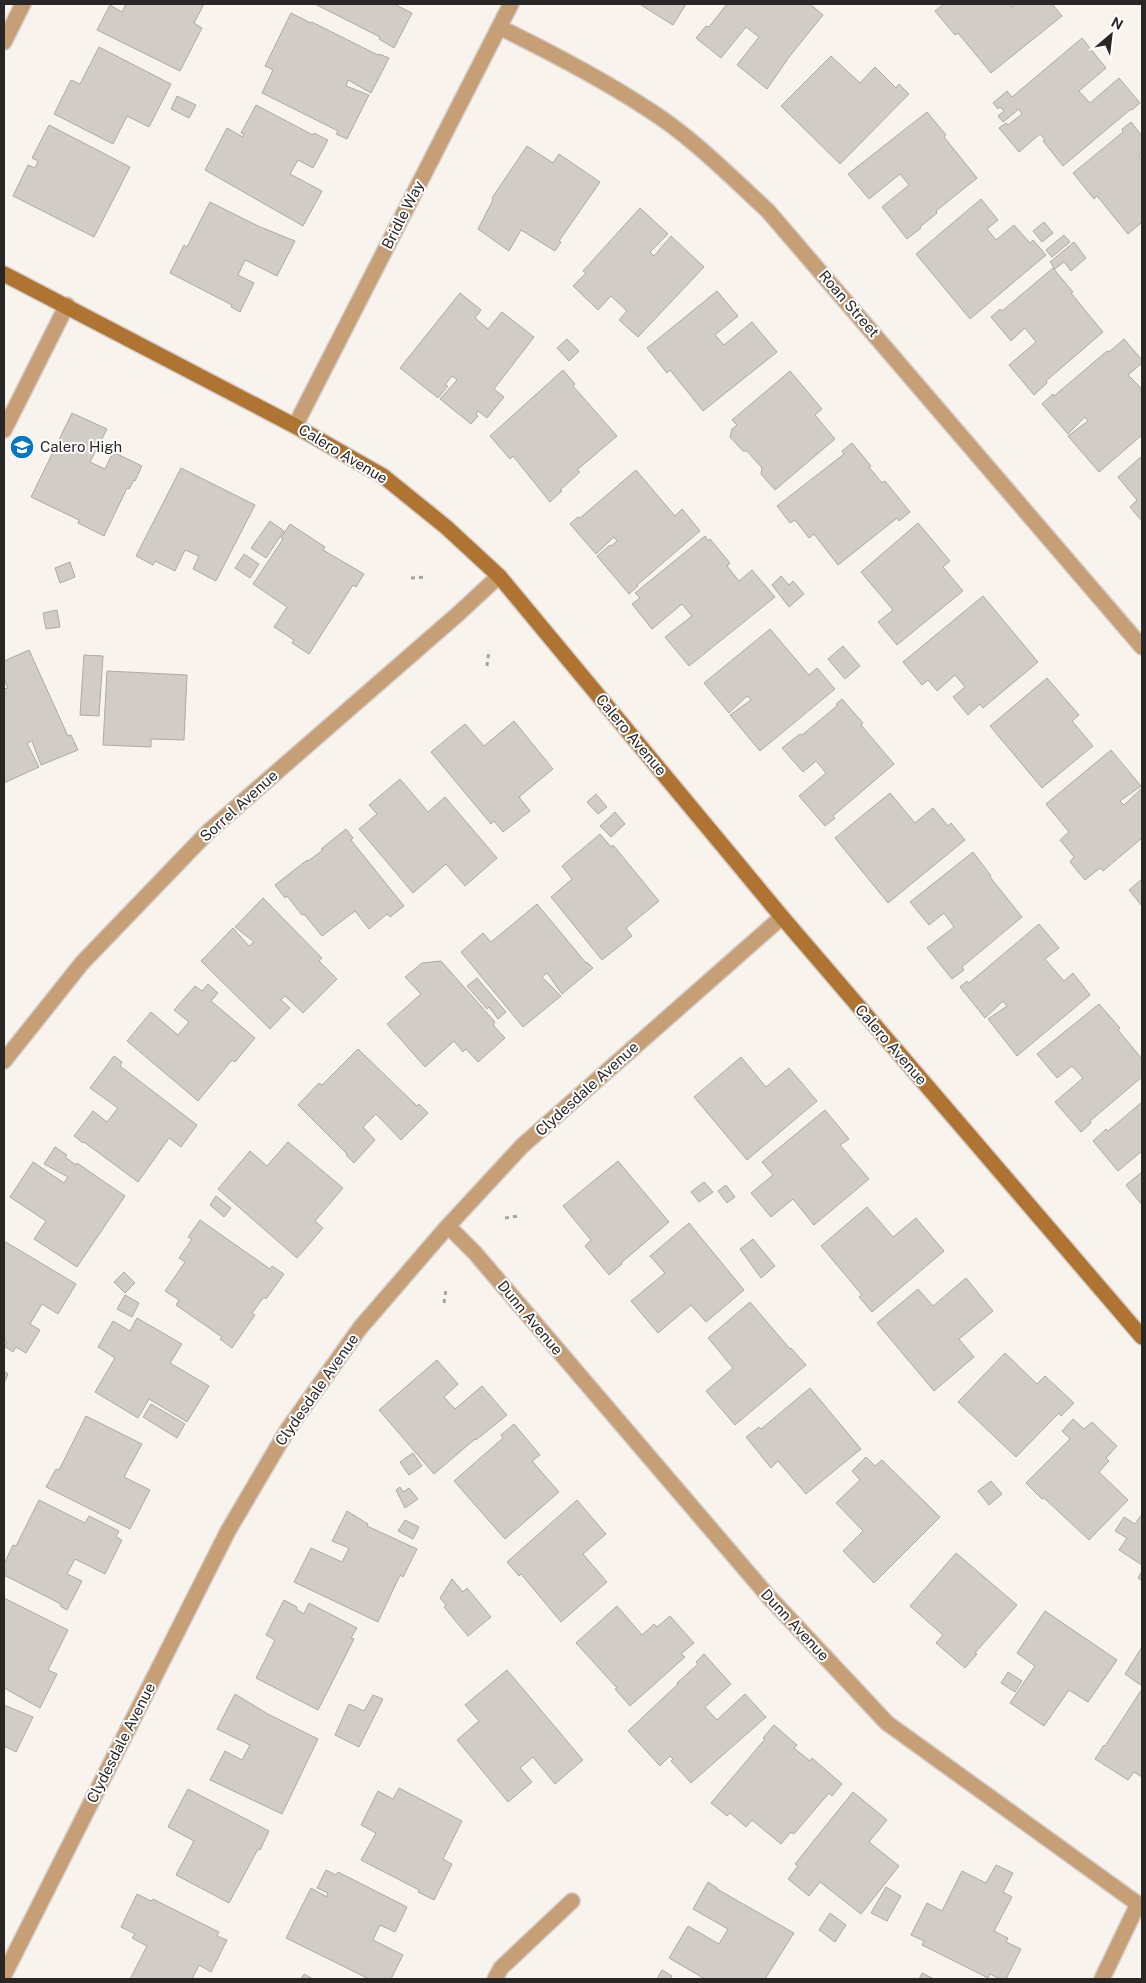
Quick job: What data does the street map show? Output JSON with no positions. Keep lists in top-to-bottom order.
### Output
{
  "streets": {
    "street": [
      "Bridle Way",
      "Roan Street",
      "Calero Avenue",
      "Sorrel Avenue",
      "Clydesdale Avenue",
      "Dunn Avenue"
    ]
  },
  "crossings": [
    ["Bridle Way", "Roan Street"],
    ["Bridle Way", "Calero Avenue"],
    ["Calero Avenue", "Sorrel Avenue"],
    ["Calero Avenue", "Clydesdale Avenue"],
    ["Clydesdale Avenue", "Dunn Avenue"]
  ],
  "places": {
    "school or university": ["Calero High"]
  },
  "north": "top right"
}
